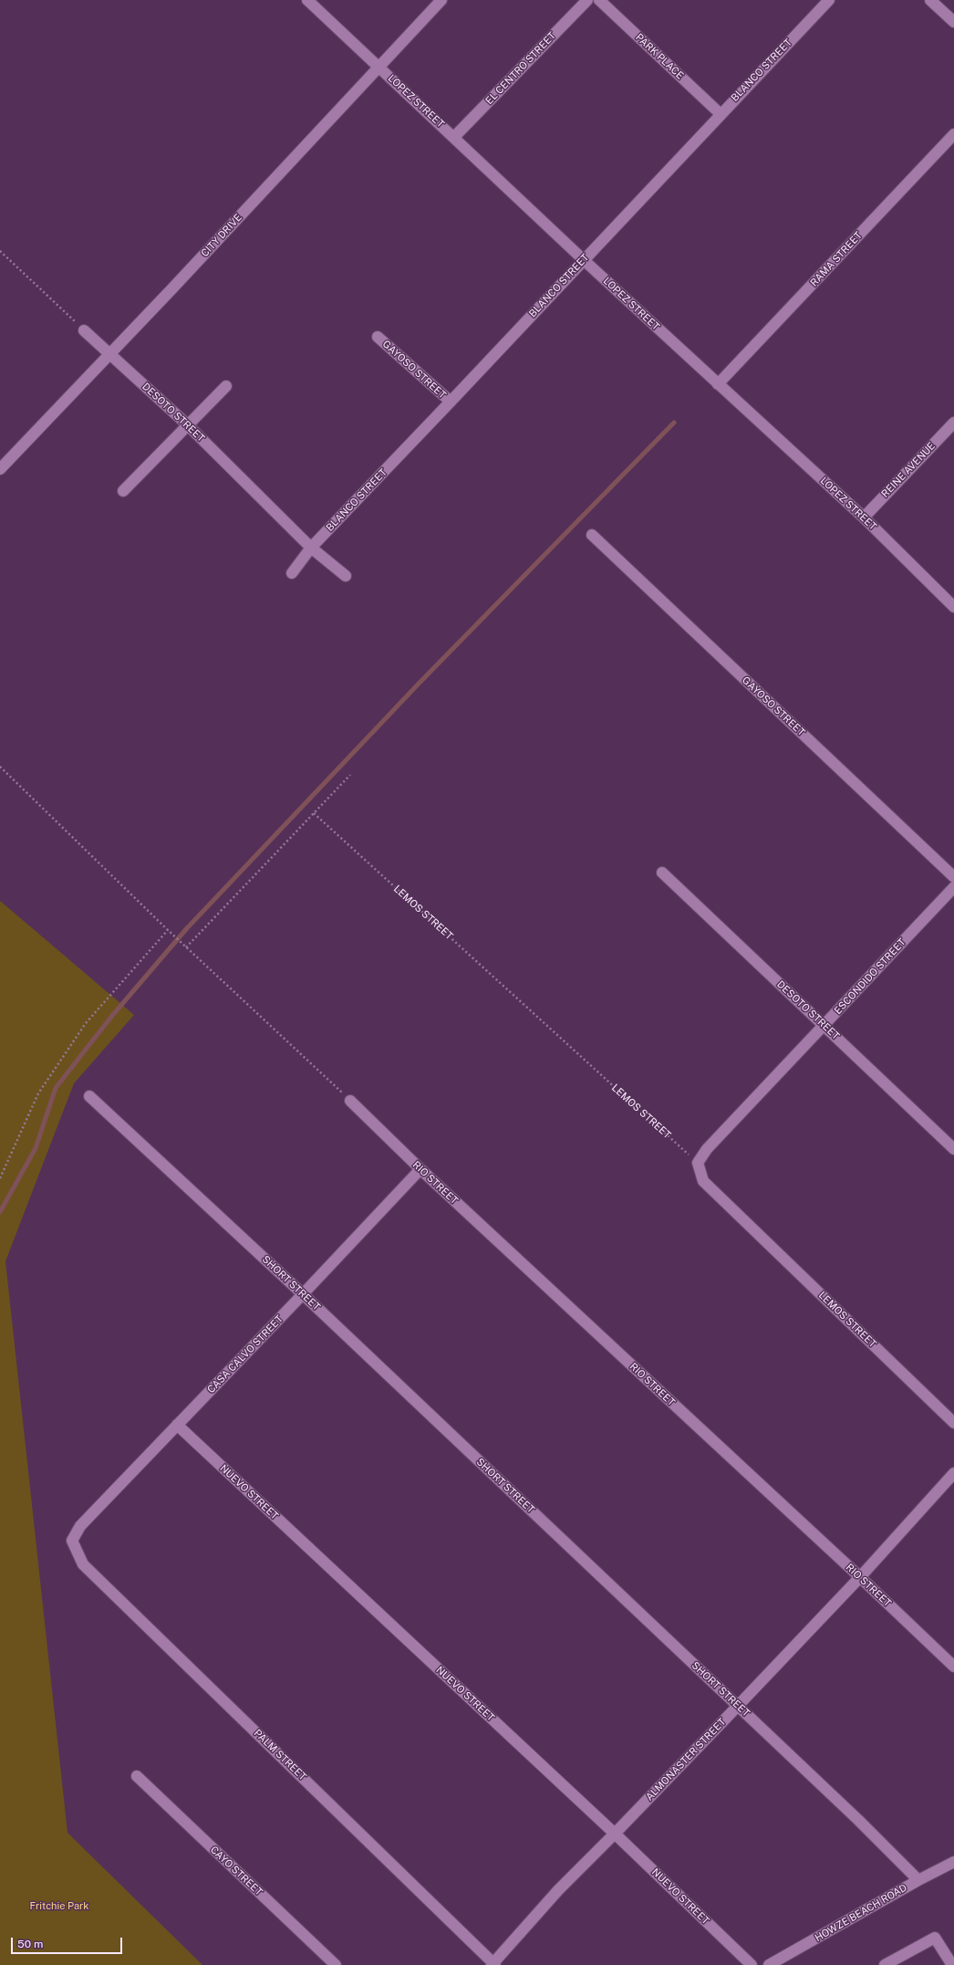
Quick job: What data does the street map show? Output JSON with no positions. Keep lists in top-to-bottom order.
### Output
{
  "streets": {
    "street": [
      "PARK PLACE",
      "EL CENTRO STREET",
      "BLANCO STREET",
      "LOPEZ STREET",
      "CITY DRIVE",
      "RAMA STREET",
      "GAYOSO STREET",
      "DESOTO STREET",
      "REINE AVENUE",
      "LEMOS STREET",
      "ESCONDIDO STREET",
      "RIO STREET",
      "SHORT STREET",
      "CASA CALVO STREET",
      "NUEVO STREET",
      "PALM STREET",
      "ALMONASTER STREET",
      "CAYO STREET",
      "HOWZE BEACH ROAD"
    ]
  },
  "crossings": [
    ["PARK PLACE", "BLANCO STREET"],
    ["EL CENTRO STREET", "LOPEZ STREET"],
    ["BLANCO STREET", "LOPEZ STREET"],
    ["BLANCO STREET", "GAYOSO STREET"],
    ["BLANCO STREET", "DESOTO STREET"],
    ["LOPEZ STREET", "CITY DRIVE"],
    ["LOPEZ STREET", "RAMA STREET"],
    ["LOPEZ STREET", "REINE AVENUE"],
    ["CITY DRIVE", "DESOTO STREET"],
    ["DESOTO STREET", "ESCONDIDO STREET"],
    ["LEMOS STREET", "ESCONDIDO STREET"],
    ["RIO STREET", "CASA CALVO STREET"],
    ["RIO STREET", "ALMONASTER STREET"],
    ["SHORT STREET", "CASA CALVO STREET"],
    ["SHORT STREET", "ALMONASTER STREET"],
    ["SHORT STREET", "HOWZE BEACH ROAD"],
    ["CASA CALVO STREET", "NUEVO STREET"],
    ["CASA CALVO STREET", "PALM STREET"],
    ["NUEVO STREET", "ALMONASTER STREET"],
    ["PALM STREET", "ALMONASTER STREET"]
  ],
  "parks": ["Fritchie Park"],
  "scale_bar": "50 m"
}
